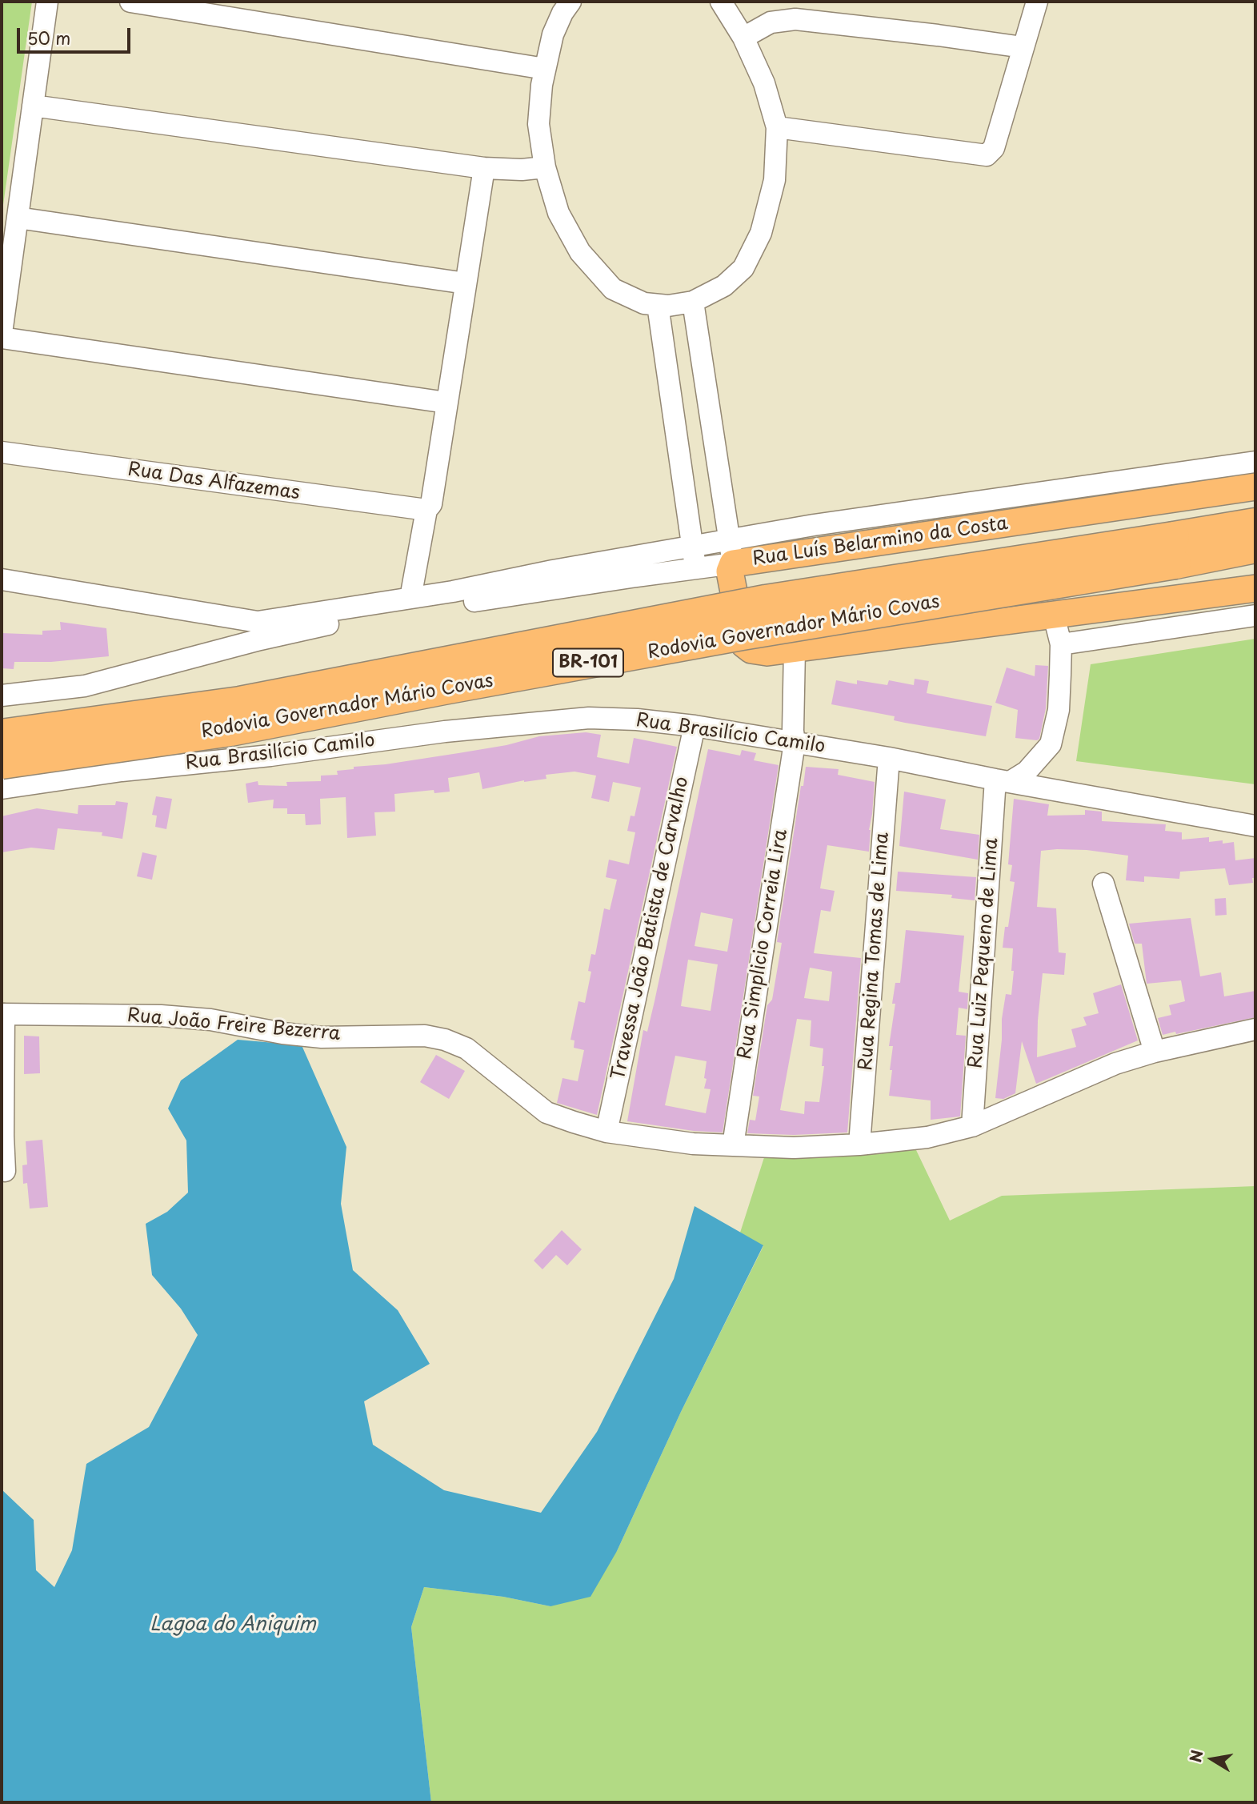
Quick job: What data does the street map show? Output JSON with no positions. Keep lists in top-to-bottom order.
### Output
{
  "streets": {
    "highway": ["Rodovia Governador Mário Covas", "BR-101"],
    "main road": ["Rua Luís Belarmino da Costa"],
    "street": [
      "Rua Das Alfazemas",
      "Rua Brasilício Camilo",
      "Travessa João Batista de Carvalho",
      "Rua Simplicio Correia Lira",
      "Rua Regina Tomas de Lima",
      "Rua Luiz Pequeno de Lima",
      "Rua João Freire Bezerra"
    ]
  },
  "crossings": [
    ["Rua Luís Belarmino da Costa", "Rua Simplicio Correia Lira"],
    ["Rua Brasilício Camilo", "Travessa João Batista de Carvalho"],
    ["Rua Brasilício Camilo", "Rua Simplicio Correia Lira"],
    ["Rua Brasilício Camilo", "Rua Regina Tomas de Lima"],
    ["Rua Brasilício Camilo", "Rua Luiz Pequeno de Lima"],
    ["Travessa João Batista de Carvalho", "Rua João Freire Bezerra"],
    ["Rua Simplicio Correia Lira", "Rua João Freire Bezerra"],
    ["Rua Regina Tomas de Lima", "Rua João Freire Bezerra"],
    ["Rua Luiz Pequeno de Lima", "Rua João Freire Bezerra"]
  ],
  "water": ["Lagoa do Aniquim"],
  "scale_bar": "50 m",
  "north": "left"
}
